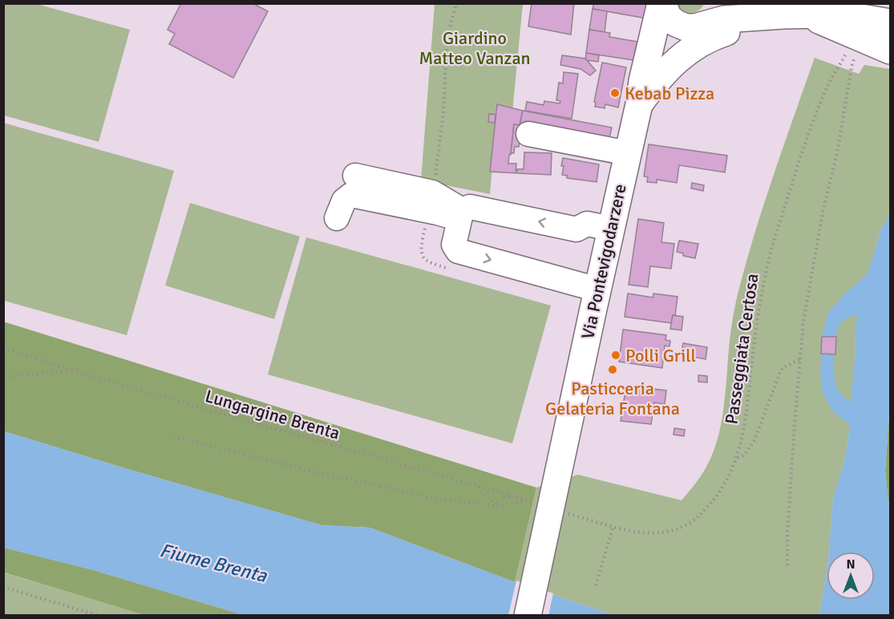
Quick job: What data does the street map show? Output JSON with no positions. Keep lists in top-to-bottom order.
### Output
{
  "streets": {
    "main road": ["Via Pontevigodarzere"],
    "path": ["Passeggiata Certosa", "Lungargine Brenta"]
  },
  "crossings": [
    ["Via Pontevigodarzere", "Passeggiata Certosa"],
    ["Via Pontevigodarzere", "Lungargine Brenta"],
    ["Passeggiata Certosa", "Lungargine Brenta"]
  ],
  "water": ["Fiume Brenta"],
  "parks": ["Giardino Matteo Vanzan"],
  "places": ["Kebab Pizza", "Polli Grill", "Pasticceria Gelateria Fontana"],
  "north": "top"
}
